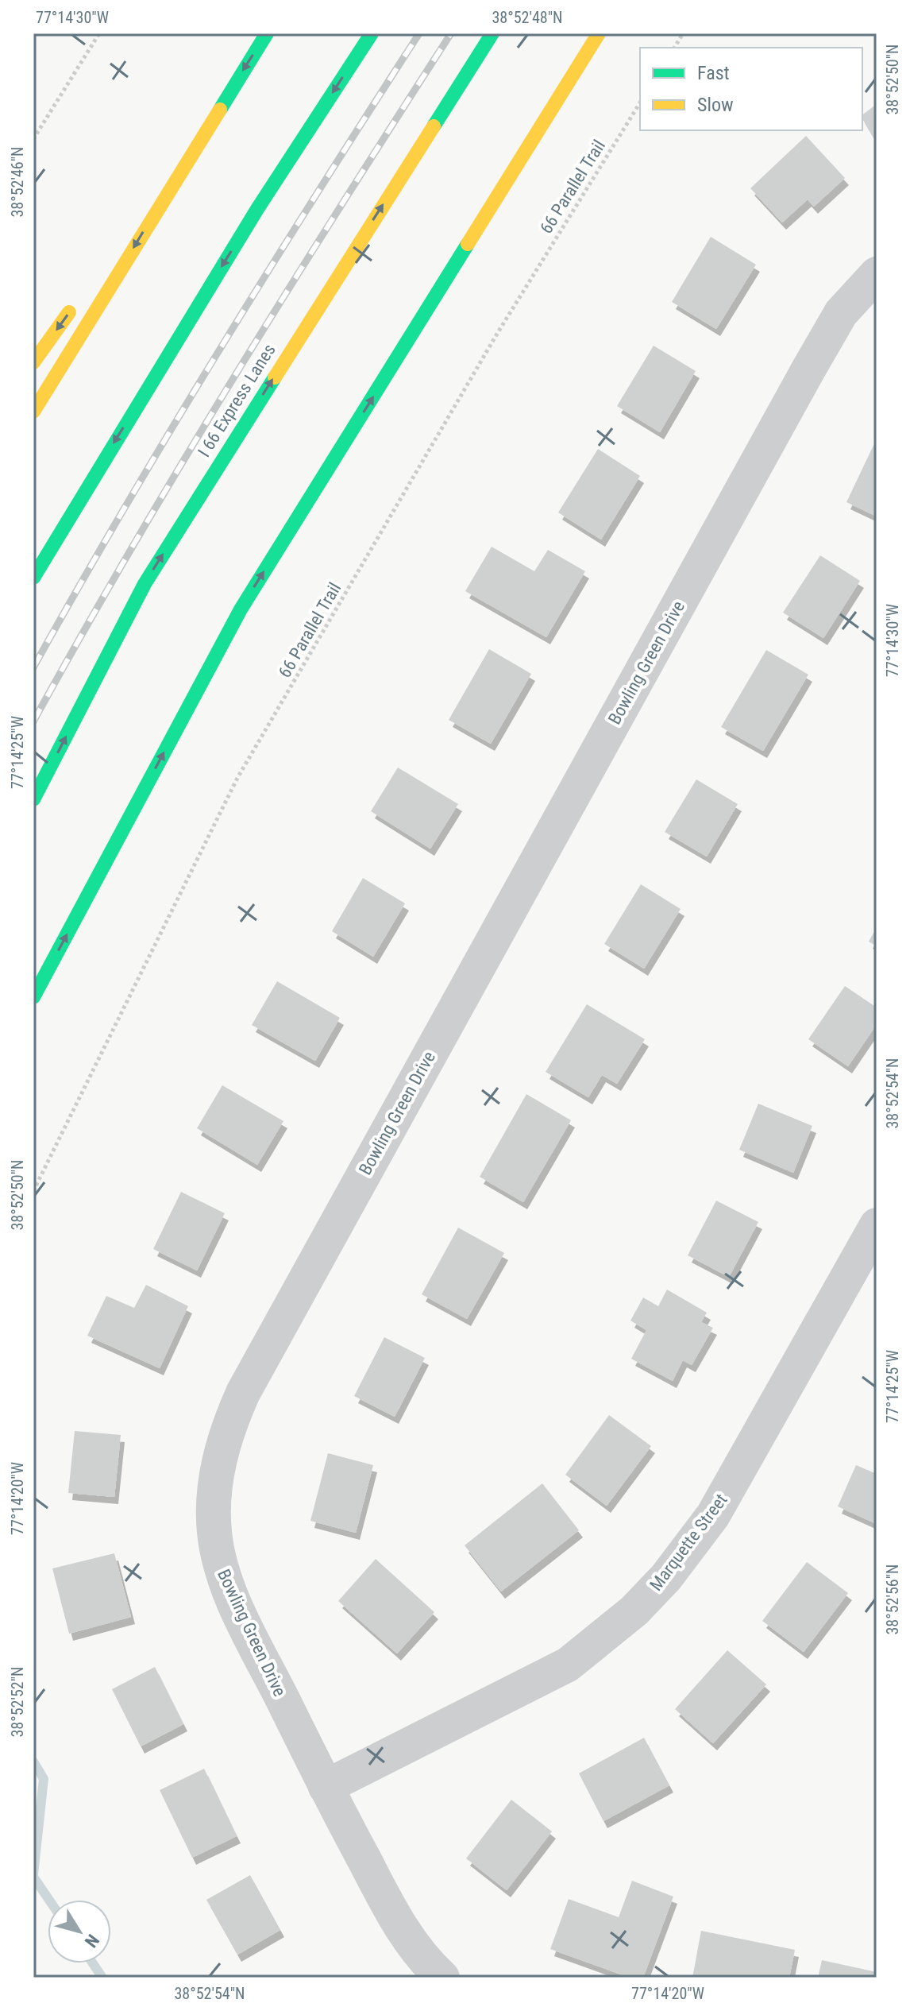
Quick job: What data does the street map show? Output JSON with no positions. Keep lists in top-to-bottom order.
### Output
{
  "streets": {
    "highway": ["I 66 Express Lanes"],
    "street": ["Bowling Green Drive", "Marquette Street"],
    "path": ["66 Parallel Trail"]
  },
  "crossings": [
    ["Bowling Green Drive", "Marquette Street"]
  ],
  "legend": ["Fast", "Slow"],
  "north": "bottom right",
  "coordinates": [
    "77°14'30\"W",
    "38°52'48\"N",
    "38°52'50\"N",
    "38°52'46\"N",
    "77°14'25\"W",
    "38°52'54\"N",
    "77°14'20\"W",
    "38°52'56\"N",
    "38°52'52\"N"
  ]
}
